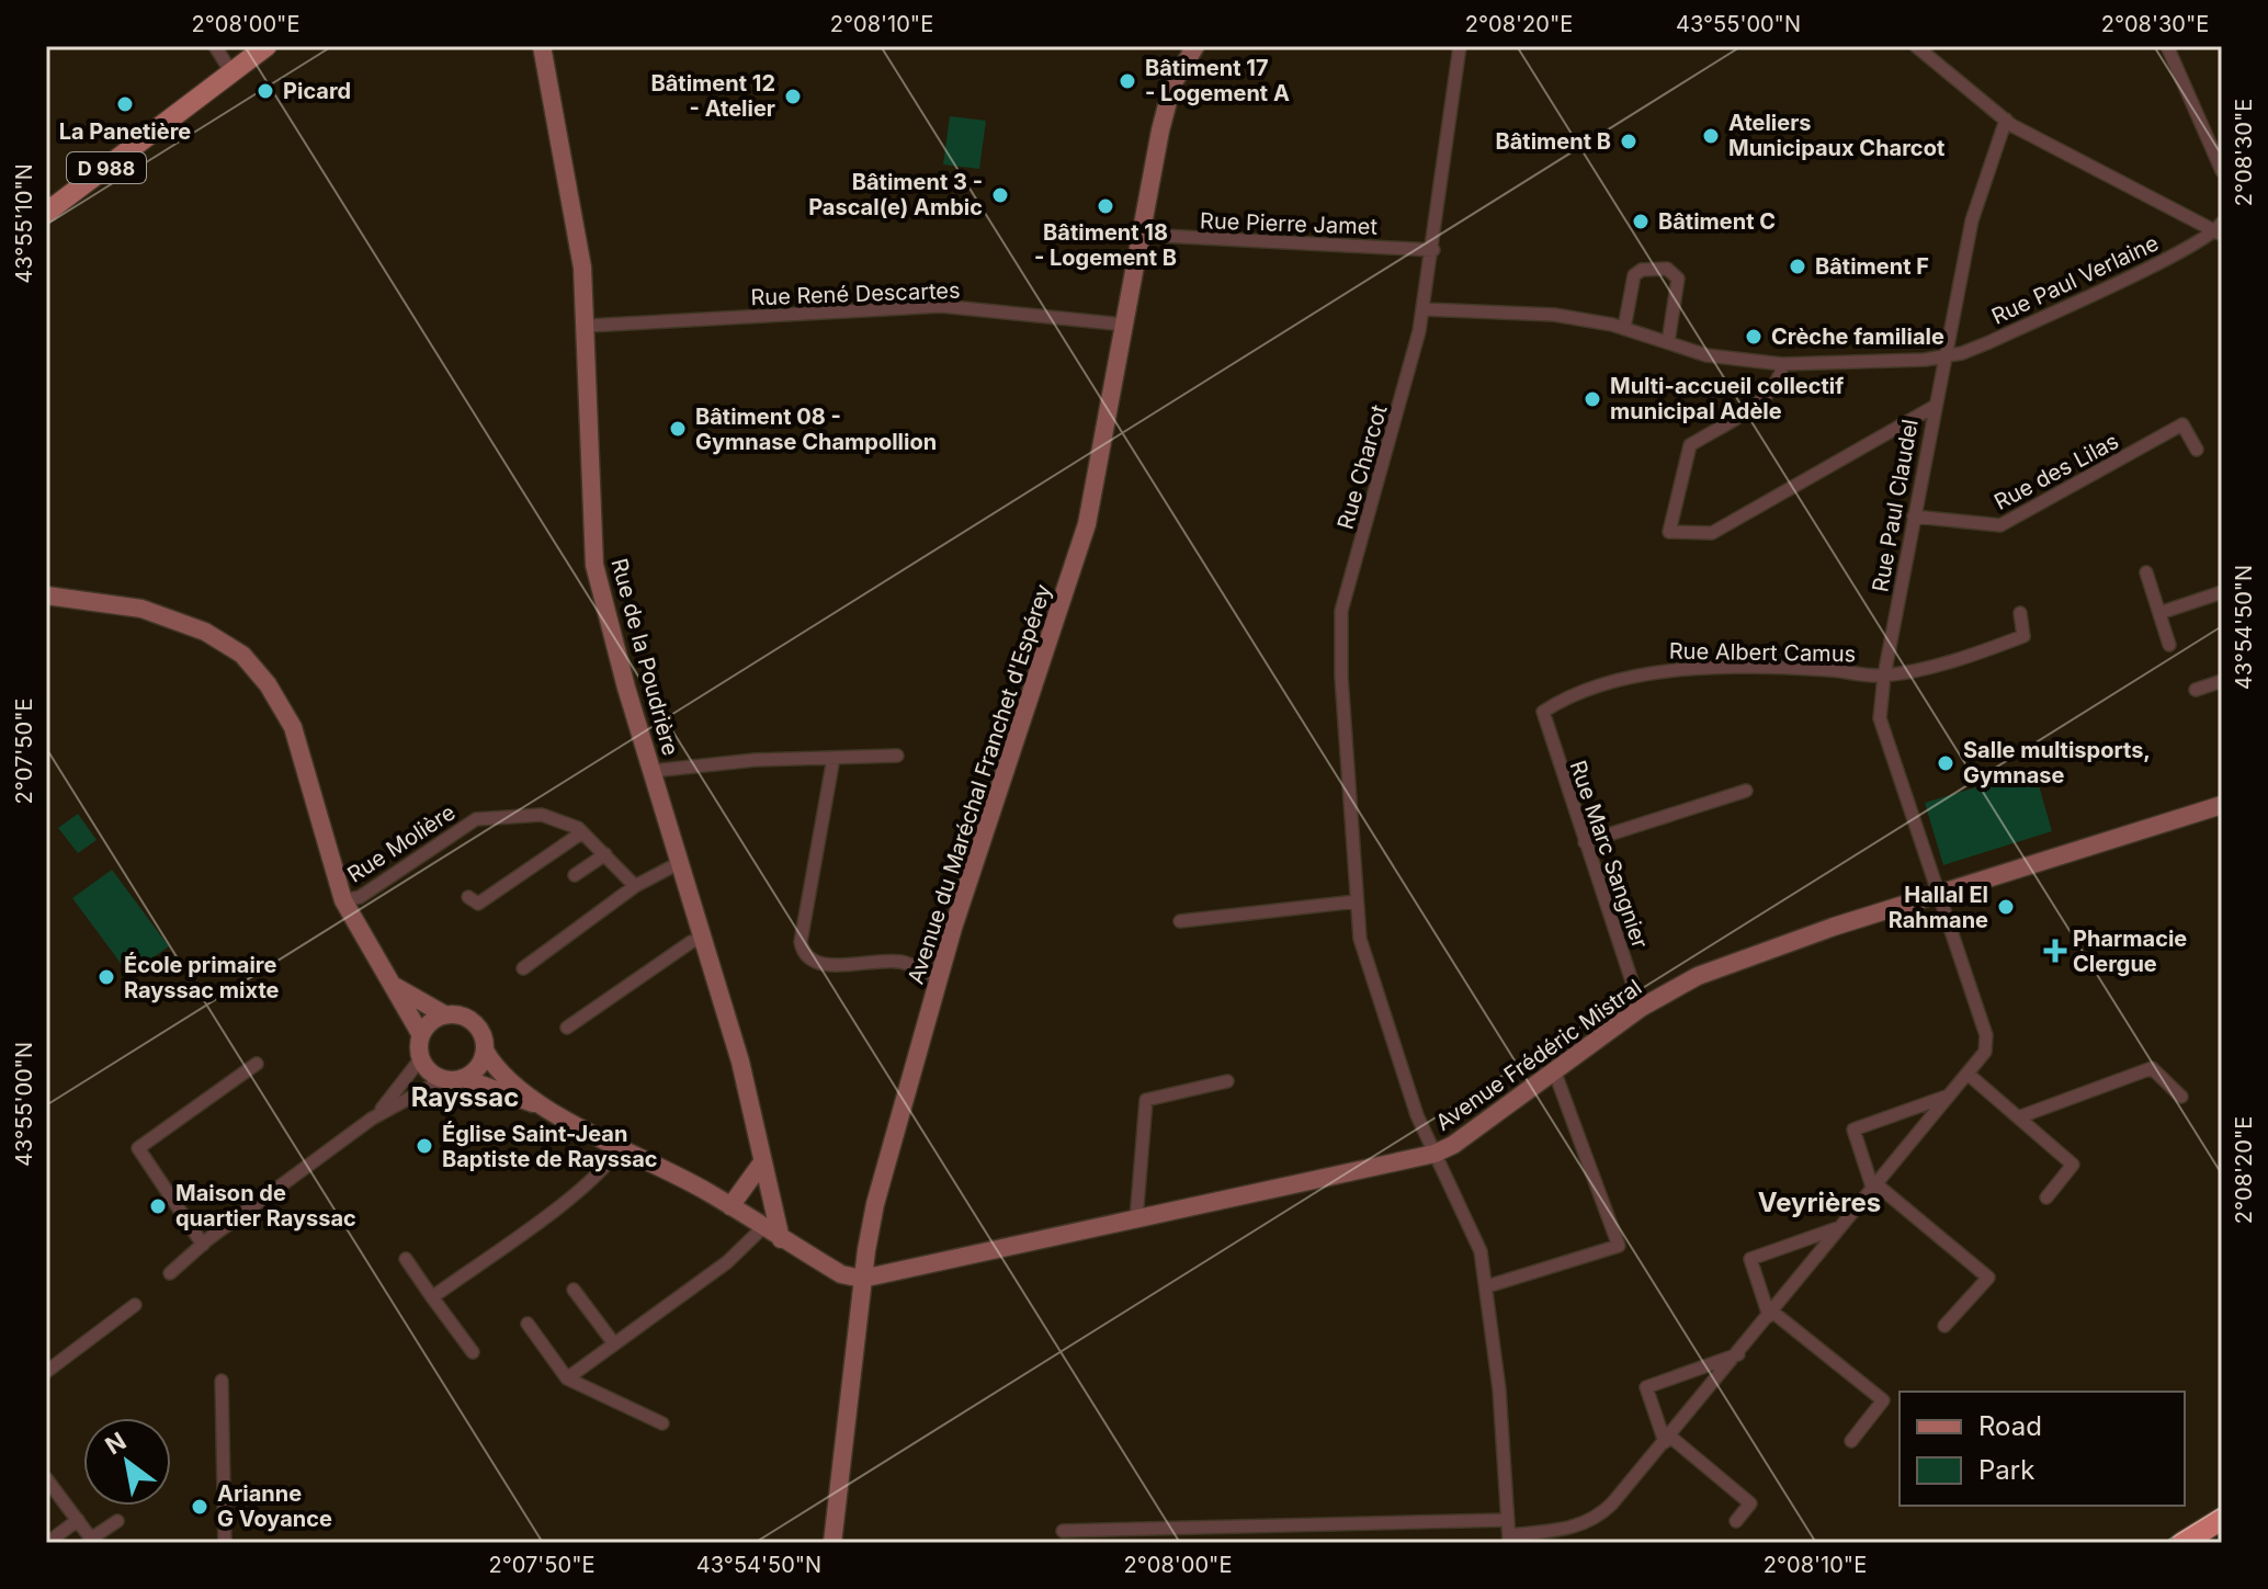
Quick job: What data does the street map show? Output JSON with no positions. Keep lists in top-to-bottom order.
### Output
{
  "streets": {
    "main road": ["D 988"],
    "street": [
      "Rue Pierre Jamet",
      "Rue Paul Verlaine",
      "Rue René Descartes",
      "Rue Charcot",
      "Rue des Lilas",
      "Rue Paul Claudel",
      "Rue Albert Camus",
      "Rue de la Poudrière",
      "Avenue du Maréchal Franchet d'Espérey",
      "Rue Molière",
      "Rue Marc Sangnier",
      "Avenue Frédéric Mistral"
    ]
  },
  "crossings": [
    ["Rue Pierre Jamet", "Rue Charcot"],
    ["Rue Pierre Jamet", "Avenue du Maréchal Franchet d'Espérey"],
    ["Rue Paul Verlaine", "Rue Charcot"],
    ["Rue Paul Verlaine", "Rue Paul Claudel"],
    ["Rue René Descartes", "Rue de la Poudrière"],
    ["Rue René Descartes", "Avenue du Maréchal Franchet d'Espérey"],
    ["Rue Charcot", "Rue Paul Claudel"],
    ["Rue Charcot", "Avenue Frédéric Mistral"],
    ["Rue des Lilas", "Rue Paul Claudel"],
    ["Rue Paul Claudel", "Rue Albert Camus"],
    ["Rue Paul Claudel", "Avenue Frédéric Mistral"],
    ["Rue Albert Camus", "Rue Marc Sangnier"],
    ["Avenue du Maréchal Franchet d'Espérey", "Avenue Frédéric Mistral"],
    ["Rue Marc Sangnier", "Avenue Frédéric Mistral"]
  ],
  "districts": ["Rayssac", "Veyrières"],
  "places": {
    "other": [
      "Bâtiment 17 - Logement A",
      "Picard",
      "Bâtiment 12 - Atelier",
      "La Panetière",
      "Ateliers Municipaux Charcot",
      "Bâtiment B",
      "Bâtiment 3 - Pascal(e) Ambic",
      "Bâtiment 18 - Logement B",
      "Bâtiment C",
      "Bâtiment F",
      "Crèche familiale",
      "Multi-accueil collectif municipal Adèle",
      "Bâtiment 08 - Gymnase Champollion",
      "Salle multisports, Gymnase",
      "Hallal El Rahmane",
      "École primaire Rayssac mixte",
      "Église Saint-Jean Baptiste de Rayssac",
      "Maison de quartier Rayssac",
      "Arianne G Voyance"
    ],
    "health": ["Pharmacie Clergue"]
  },
  "legend": ["Road", "Park"],
  "north": "top left",
  "coordinates": [
    "2°08'00\"E",
    "2°08'10\"E",
    "2°08'20\"E",
    "43°55'00\"N",
    "2°08'30\"E",
    "43°55'10\"N",
    "43°54'50\"N",
    "2°07'50\"E"
  ]
}
